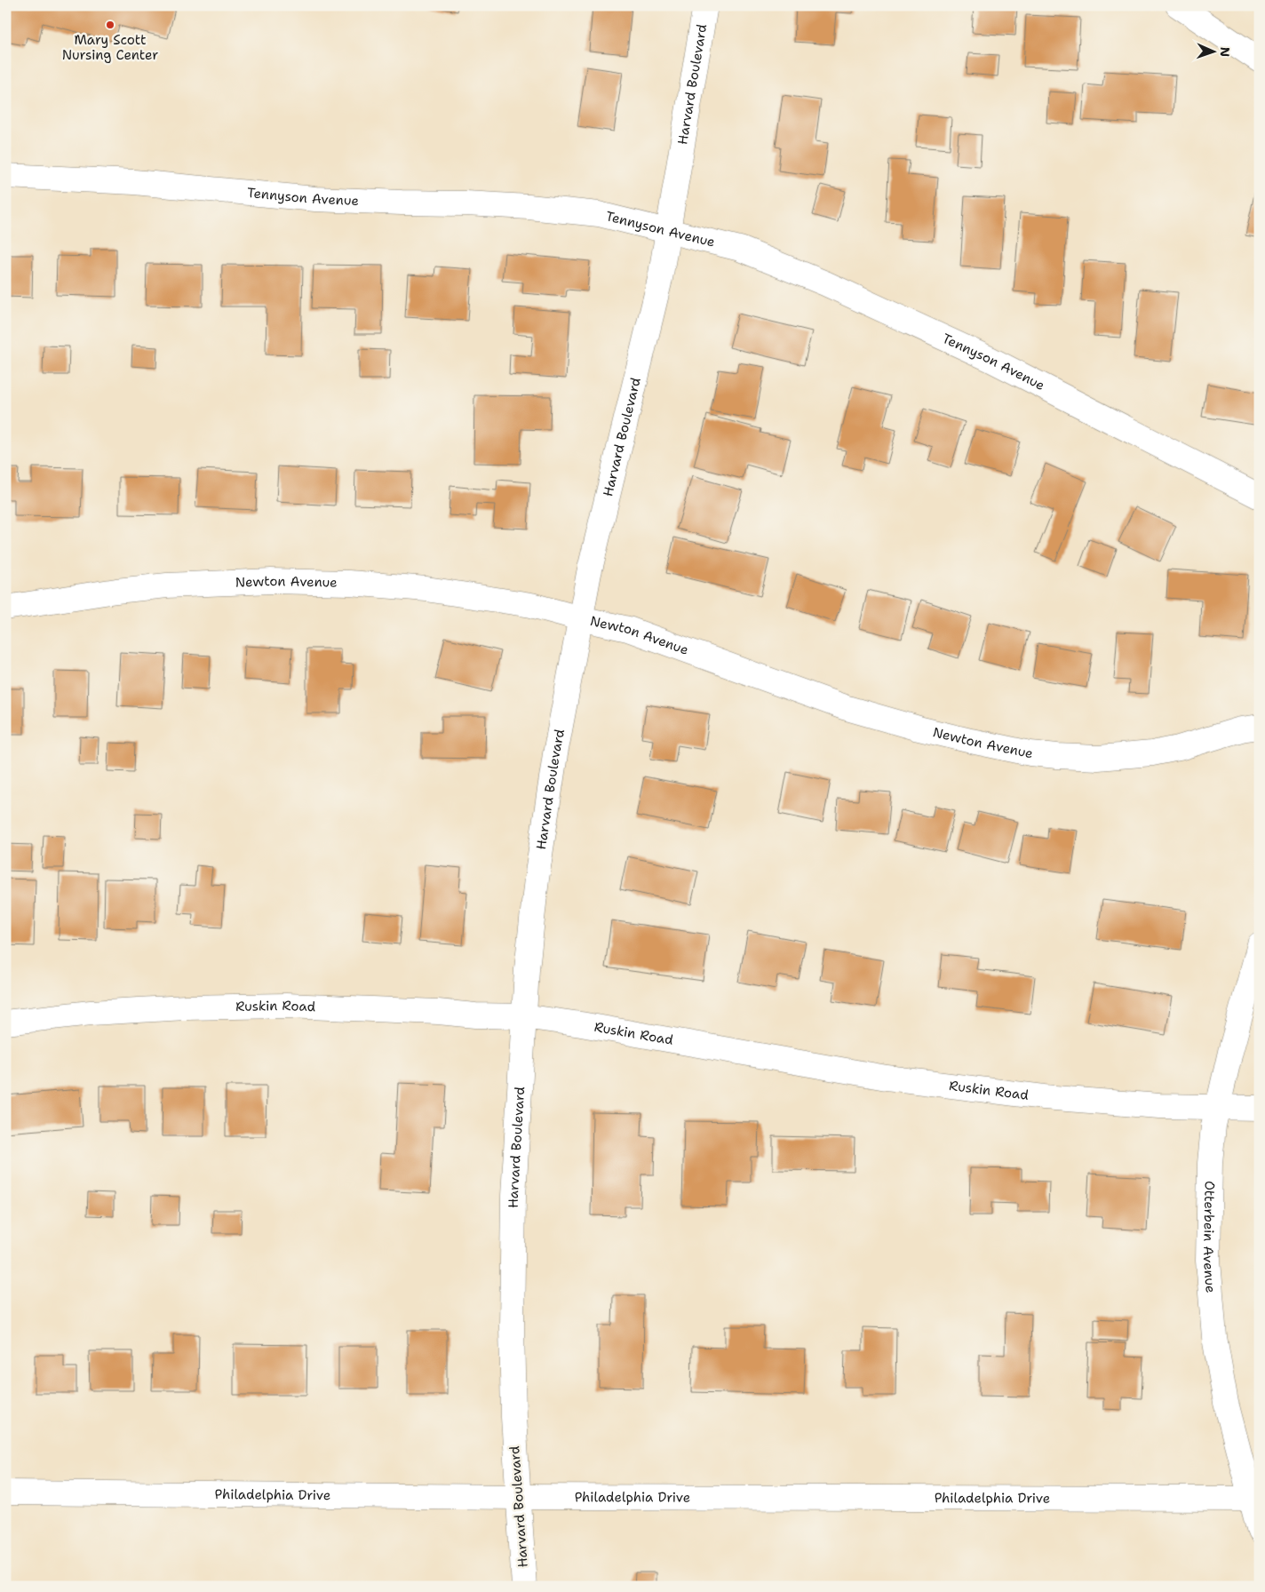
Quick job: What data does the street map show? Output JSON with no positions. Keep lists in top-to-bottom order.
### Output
{
  "streets": {
    "street": [
      "Harvard Boulevard",
      "Tennyson Avenue",
      "Newton Avenue",
      "Ruskin Road",
      "Otterbein Avenue",
      "Philadelphia Drive"
    ]
  },
  "crossings": [
    ["Harvard Boulevard", "Tennyson Avenue"],
    ["Harvard Boulevard", "Newton Avenue"],
    ["Harvard Boulevard", "Ruskin Road"],
    ["Harvard Boulevard", "Philadelphia Drive"],
    ["Ruskin Road", "Otterbein Avenue"],
    ["Otterbein Avenue", "Philadelphia Drive"]
  ],
  "places": ["Mary Scott Nursing Center"],
  "north": "right"
}
